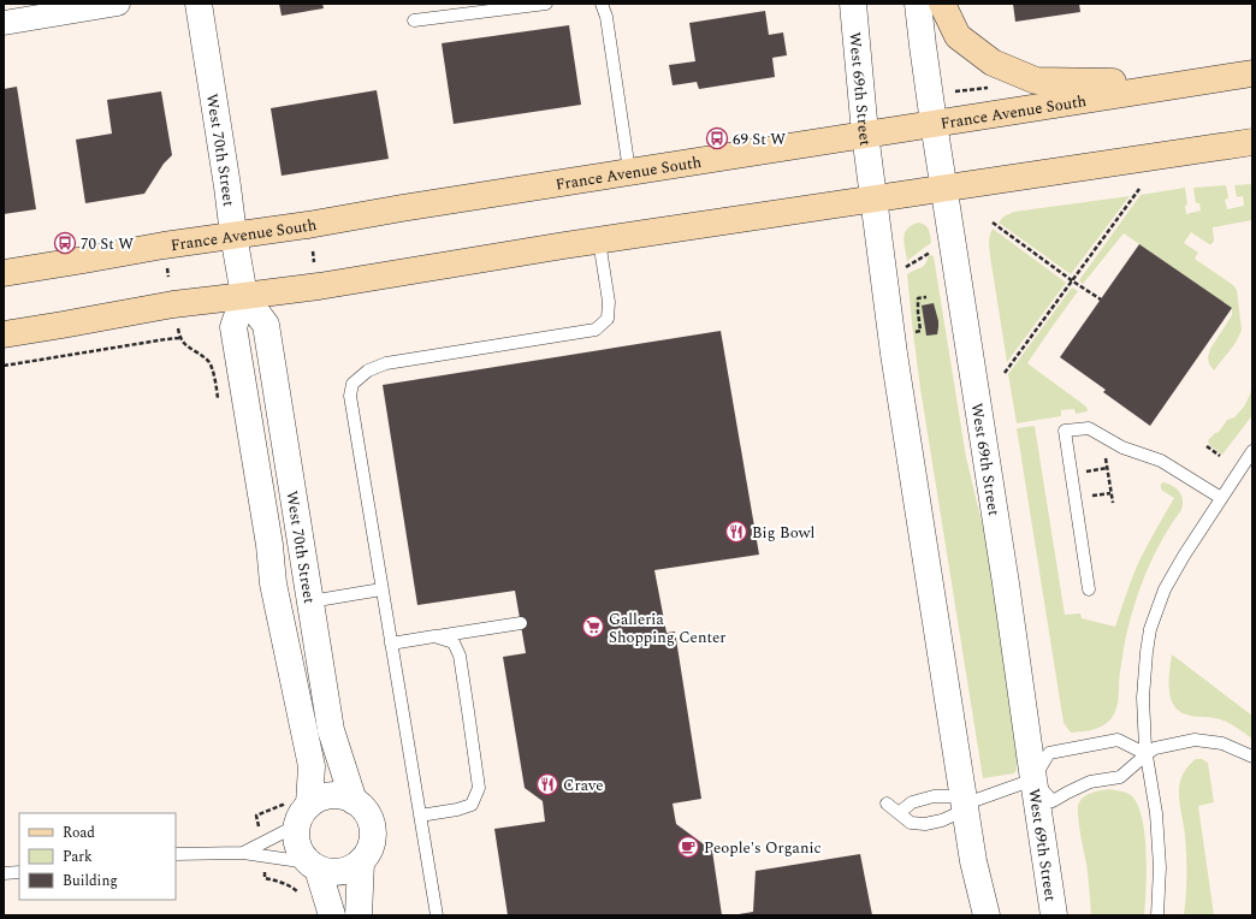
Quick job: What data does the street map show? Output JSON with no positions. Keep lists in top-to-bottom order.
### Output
{
  "streets": {
    "main road": ["France Avenue South"],
    "street": ["West 69th Street", "West 70th Street"]
  },
  "crossings": [
    ["West 69th Street", "France Avenue South"],
    ["France Avenue South", "West 70th Street"]
  ],
  "places": {
    "bus stop": ["69 St W", "70 St W"],
    "restaurant": ["Big Bowl", "Crave"],
    "supermarket": ["Galleria Shopping Center"],
    "cafe": ["People's Organic"]
  },
  "legend": ["Road", "Park", "Building"]
}
